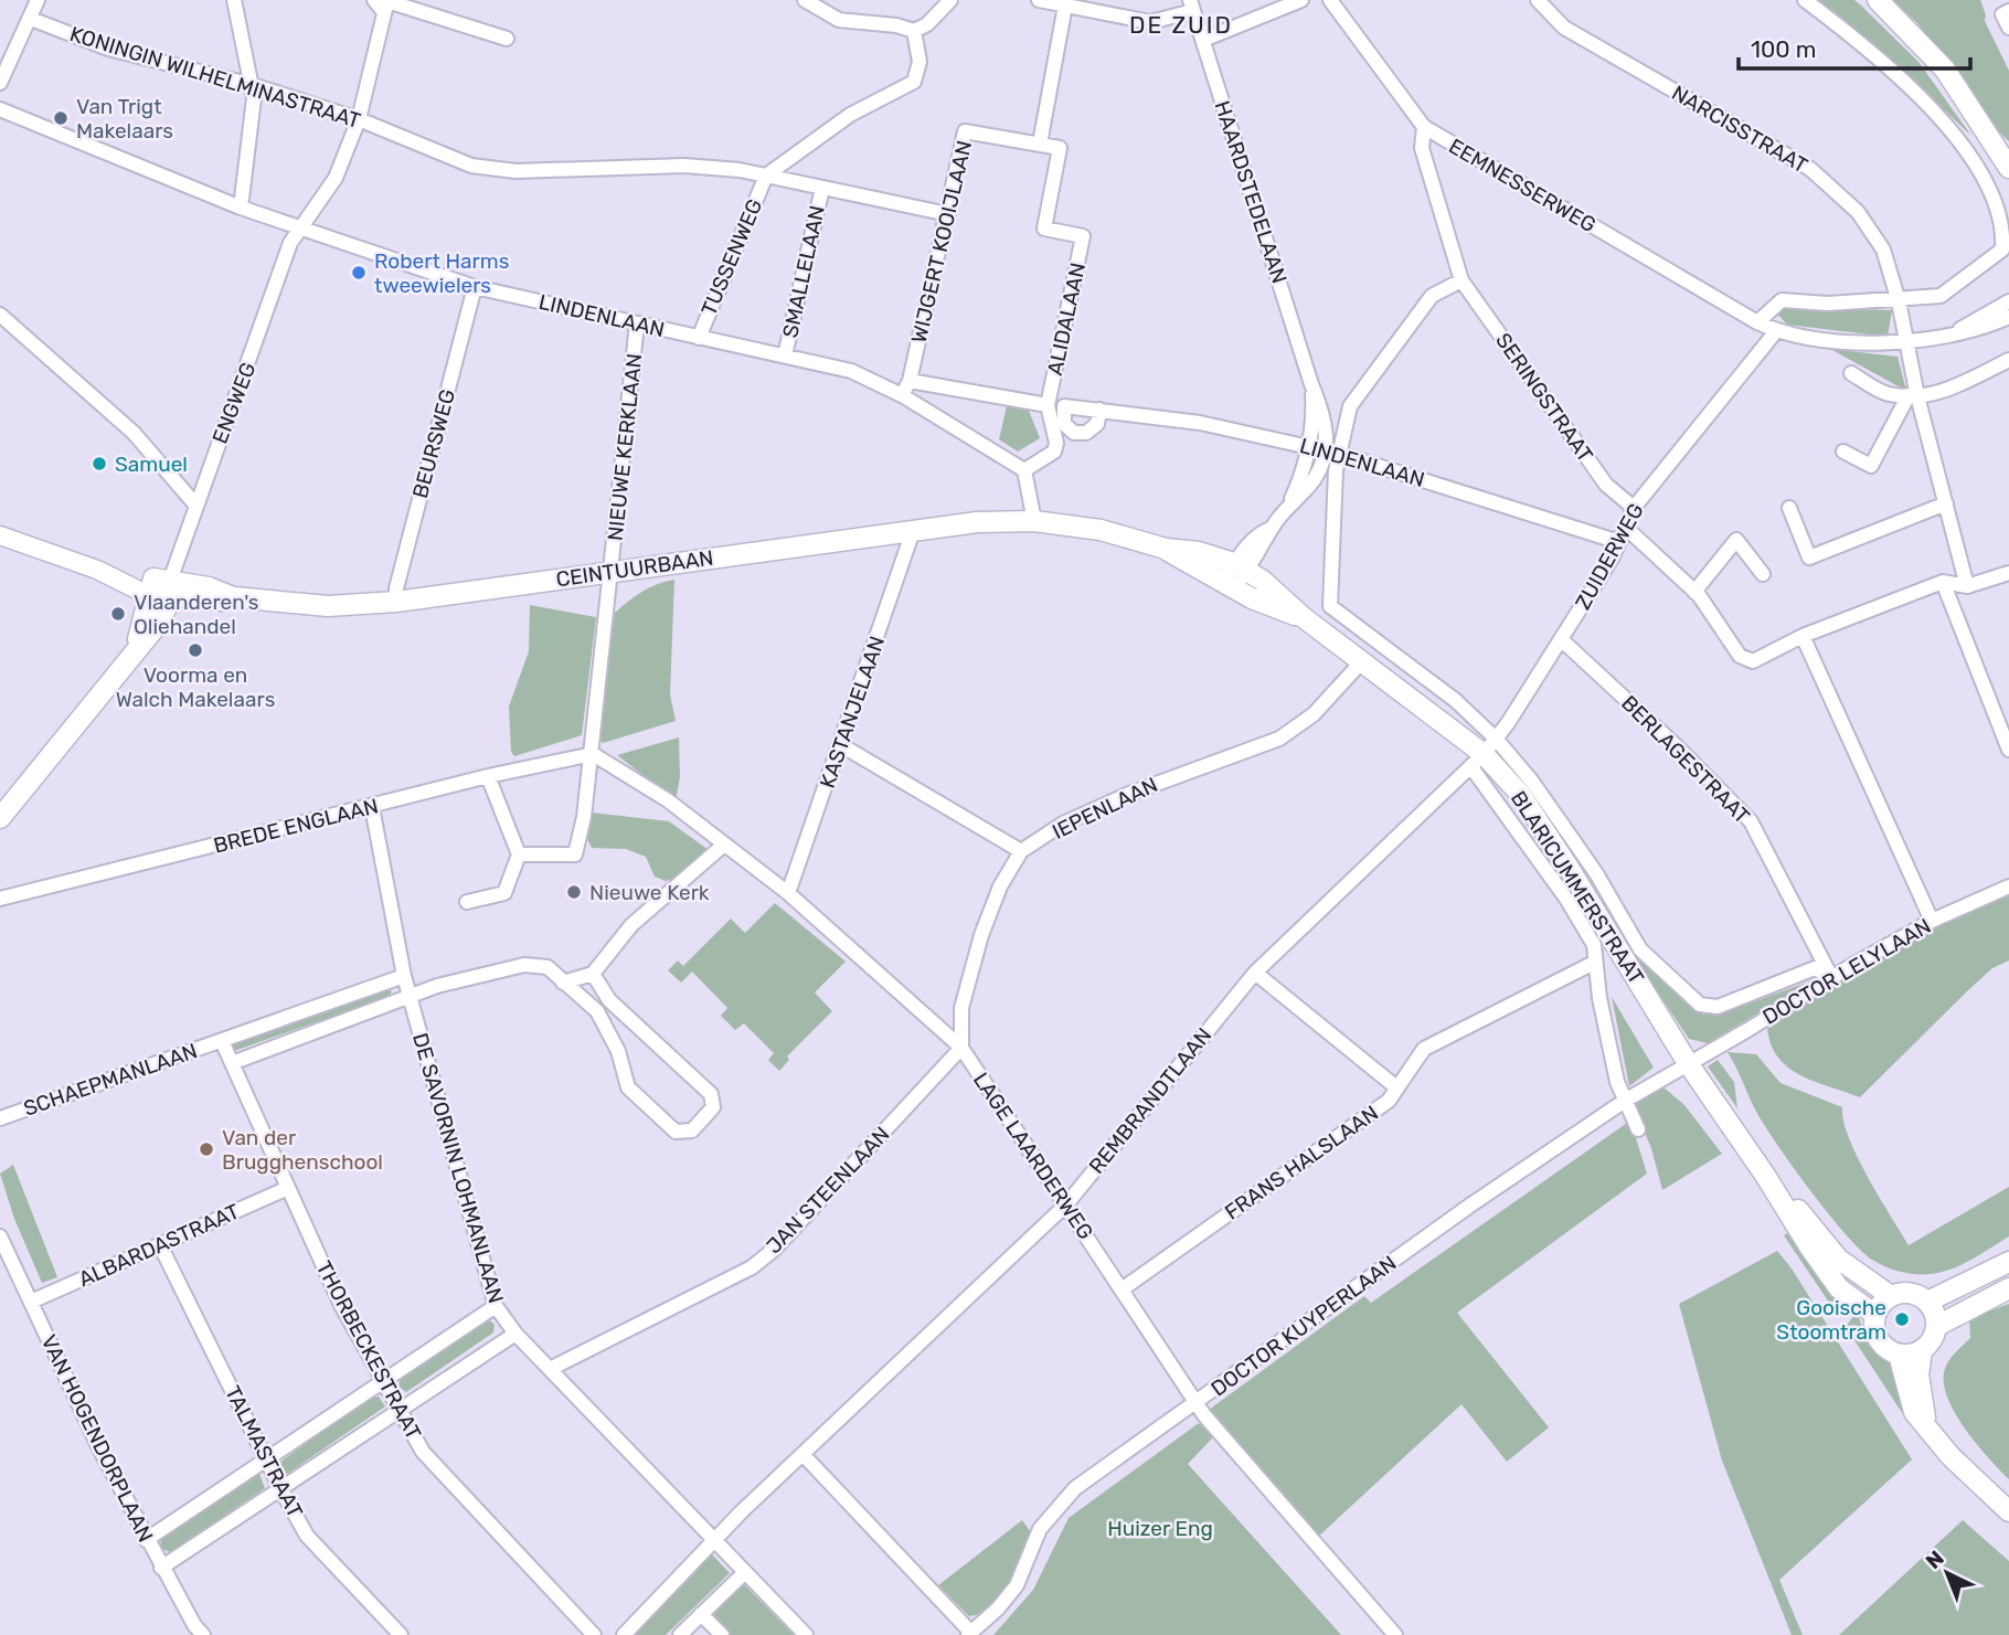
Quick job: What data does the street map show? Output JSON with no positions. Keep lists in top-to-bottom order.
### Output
{
  "streets": {
    "main road": ["CEINTUURBAAN", "BLARICUMMERSTRAAT"],
    "street": [
      "KONINGIN WILHELMINASTRAAT",
      "NARCISSTRAAT",
      "EEMNESSERWEG",
      "HAARDSTEDELAAN",
      "WIJGERT KOOIJLAAN",
      "TUSSENWEG",
      "SMALLELAAN",
      "LINDENLAAN",
      "ALIDALAAN",
      "SERINGSTRAAT",
      "ENGWEG",
      "BEURSWEG",
      "NIEUWE KERKLAAN",
      "ZUIDERWEG",
      "KASTANJELAAN",
      "BERLAGESTRAAT",
      "IEPENLAAN",
      "BREDE ENGLAAN",
      "DOCTOR LELYLAAN",
      "SCHAEPMANLAAN",
      "REMBRANDTLAAN",
      "LAGE LAARDERWEG",
      "FRANS HALSLAAN",
      "DE SAVORNIN LOHMANLAAN",
      "JAN STEENLAAN",
      "ALBARDASTRAAT",
      "DOCTOR KUYPERLAAN",
      "THORBECKESTRAAT",
      "VAN HOGENDORPLAAN",
      "TALMASTRAAT"
    ]
  },
  "crossings": [
    ["KONINGIN WILHELMINASTRAAT", "TUSSENWEG"],
    ["KONINGIN WILHELMINASTRAAT", "SMALLELAAN"],
    ["KONINGIN WILHELMINASTRAAT", "ENGWEG"],
    ["NARCISSTRAAT", "EEMNESSERWEG"],
    ["EEMNESSERWEG", "SERINGSTRAAT"],
    ["EEMNESSERWEG", "ZUIDERWEG"],
    ["HAARDSTEDELAAN", "LINDENLAAN"],
    ["HAARDSTEDELAAN", "SERINGSTRAAT"],
    ["HAARDSTEDELAAN", "BLARICUMMERSTRAAT"],
    ["WIJGERT KOOIJLAAN", "SMALLELAAN"],
    ["WIJGERT KOOIJLAAN", "ALIDALAAN"],
    ["TUSSENWEG", "SMALLELAAN"],
    ["TUSSENWEG", "LINDENLAAN"],
    ["SMALLELAAN", "LINDENLAAN"],
    ["LINDENLAAN", "ENGWEG"],
    ["LINDENLAAN", "BEURSWEG"],
    ["LINDENLAAN", "NIEUWE KERKLAAN"],
    ["LINDENLAAN", "ZUIDERWEG"],
    ["SERINGSTRAAT", "ZUIDERWEG"],
    ["ENGWEG", "CEINTUURBAAN"],
    ["BEURSWEG", "CEINTUURBAAN"],
    ["NIEUWE KERKLAAN", "CEINTUURBAAN"],
    ["NIEUWE KERKLAAN", "BREDE ENGLAAN"],
    ["NIEUWE KERKLAAN", "LAGE LAARDERWEG"],
    ["ZUIDERWEG", "BERLAGESTRAAT"],
    ["ZUIDERWEG", "BLARICUMMERSTRAAT"],
    ["ZUIDERWEG", "REMBRANDTLAAN"],
    ["CEINTUURBAAN", "KASTANJELAAN"],
    ["CEINTUURBAAN", "BLARICUMMERSTRAAT"],
    ["KASTANJELAAN", "LAGE LAARDERWEG"],
    ["BERLAGESTRAAT", "BLARICUMMERSTRAAT"],
    ["BERLAGESTRAAT", "DOCTOR LELYLAAN"],
    ["IEPENLAAN", "BLARICUMMERSTRAAT"],
    ["IEPENLAAN", "LAGE LAARDERWEG"],
    ["IEPENLAAN", "JAN STEENLAAN"],
    ["BREDE ENGLAAN", "LAGE LAARDERWEG"],
    ["BREDE ENGLAAN", "DE SAVORNIN LOHMANLAAN"],
    ["BLARICUMMERSTRAAT", "DOCTOR LELYLAAN"],
    ["BLARICUMMERSTRAAT", "REMBRANDTLAAN"],
    ["BLARICUMMERSTRAAT", "FRANS HALSLAAN"],
    ["BLARICUMMERSTRAAT", "DOCTOR KUYPERLAAN"],
    ["DOCTOR LELYLAAN", "DOCTOR KUYPERLAAN"],
    ["SCHAEPMANLAAN", "DE SAVORNIN LOHMANLAAN"],
    ["SCHAEPMANLAAN", "THORBECKESTRAAT"],
    ["REMBRANDTLAAN", "LAGE LAARDERWEG"],
    ["REMBRANDTLAAN", "DE SAVORNIN LOHMANLAAN"],
    ["LAGE LAARDERWEG", "FRANS HALSLAAN"],
    ["LAGE LAARDERWEG", "JAN STEENLAAN"],
    ["LAGE LAARDERWEG", "DOCTOR KUYPERLAAN"],
    ["DE SAVORNIN LOHMANLAAN", "JAN STEENLAAN"],
    ["ALBARDASTRAAT", "THORBECKESTRAAT"],
    ["ALBARDASTRAAT", "VAN HOGENDORPLAAN"],
    ["ALBARDASTRAAT", "TALMASTRAAT"]
  ],
  "districts": ["DE ZUID"],
  "parks": ["Huizer Eng"],
  "places": [
    "Van Trigt Makelaars",
    "Robert Harms tweewielers",
    "Samuel",
    "Vlaanderen's Oliehandel",
    "Voorma en Walch Makelaars",
    "Nieuwe Kerk",
    "Van der Brugghenschool",
    "Gooische Stoomtram"
  ],
  "scale_bar": "100 m",
  "north": "top left"
}
